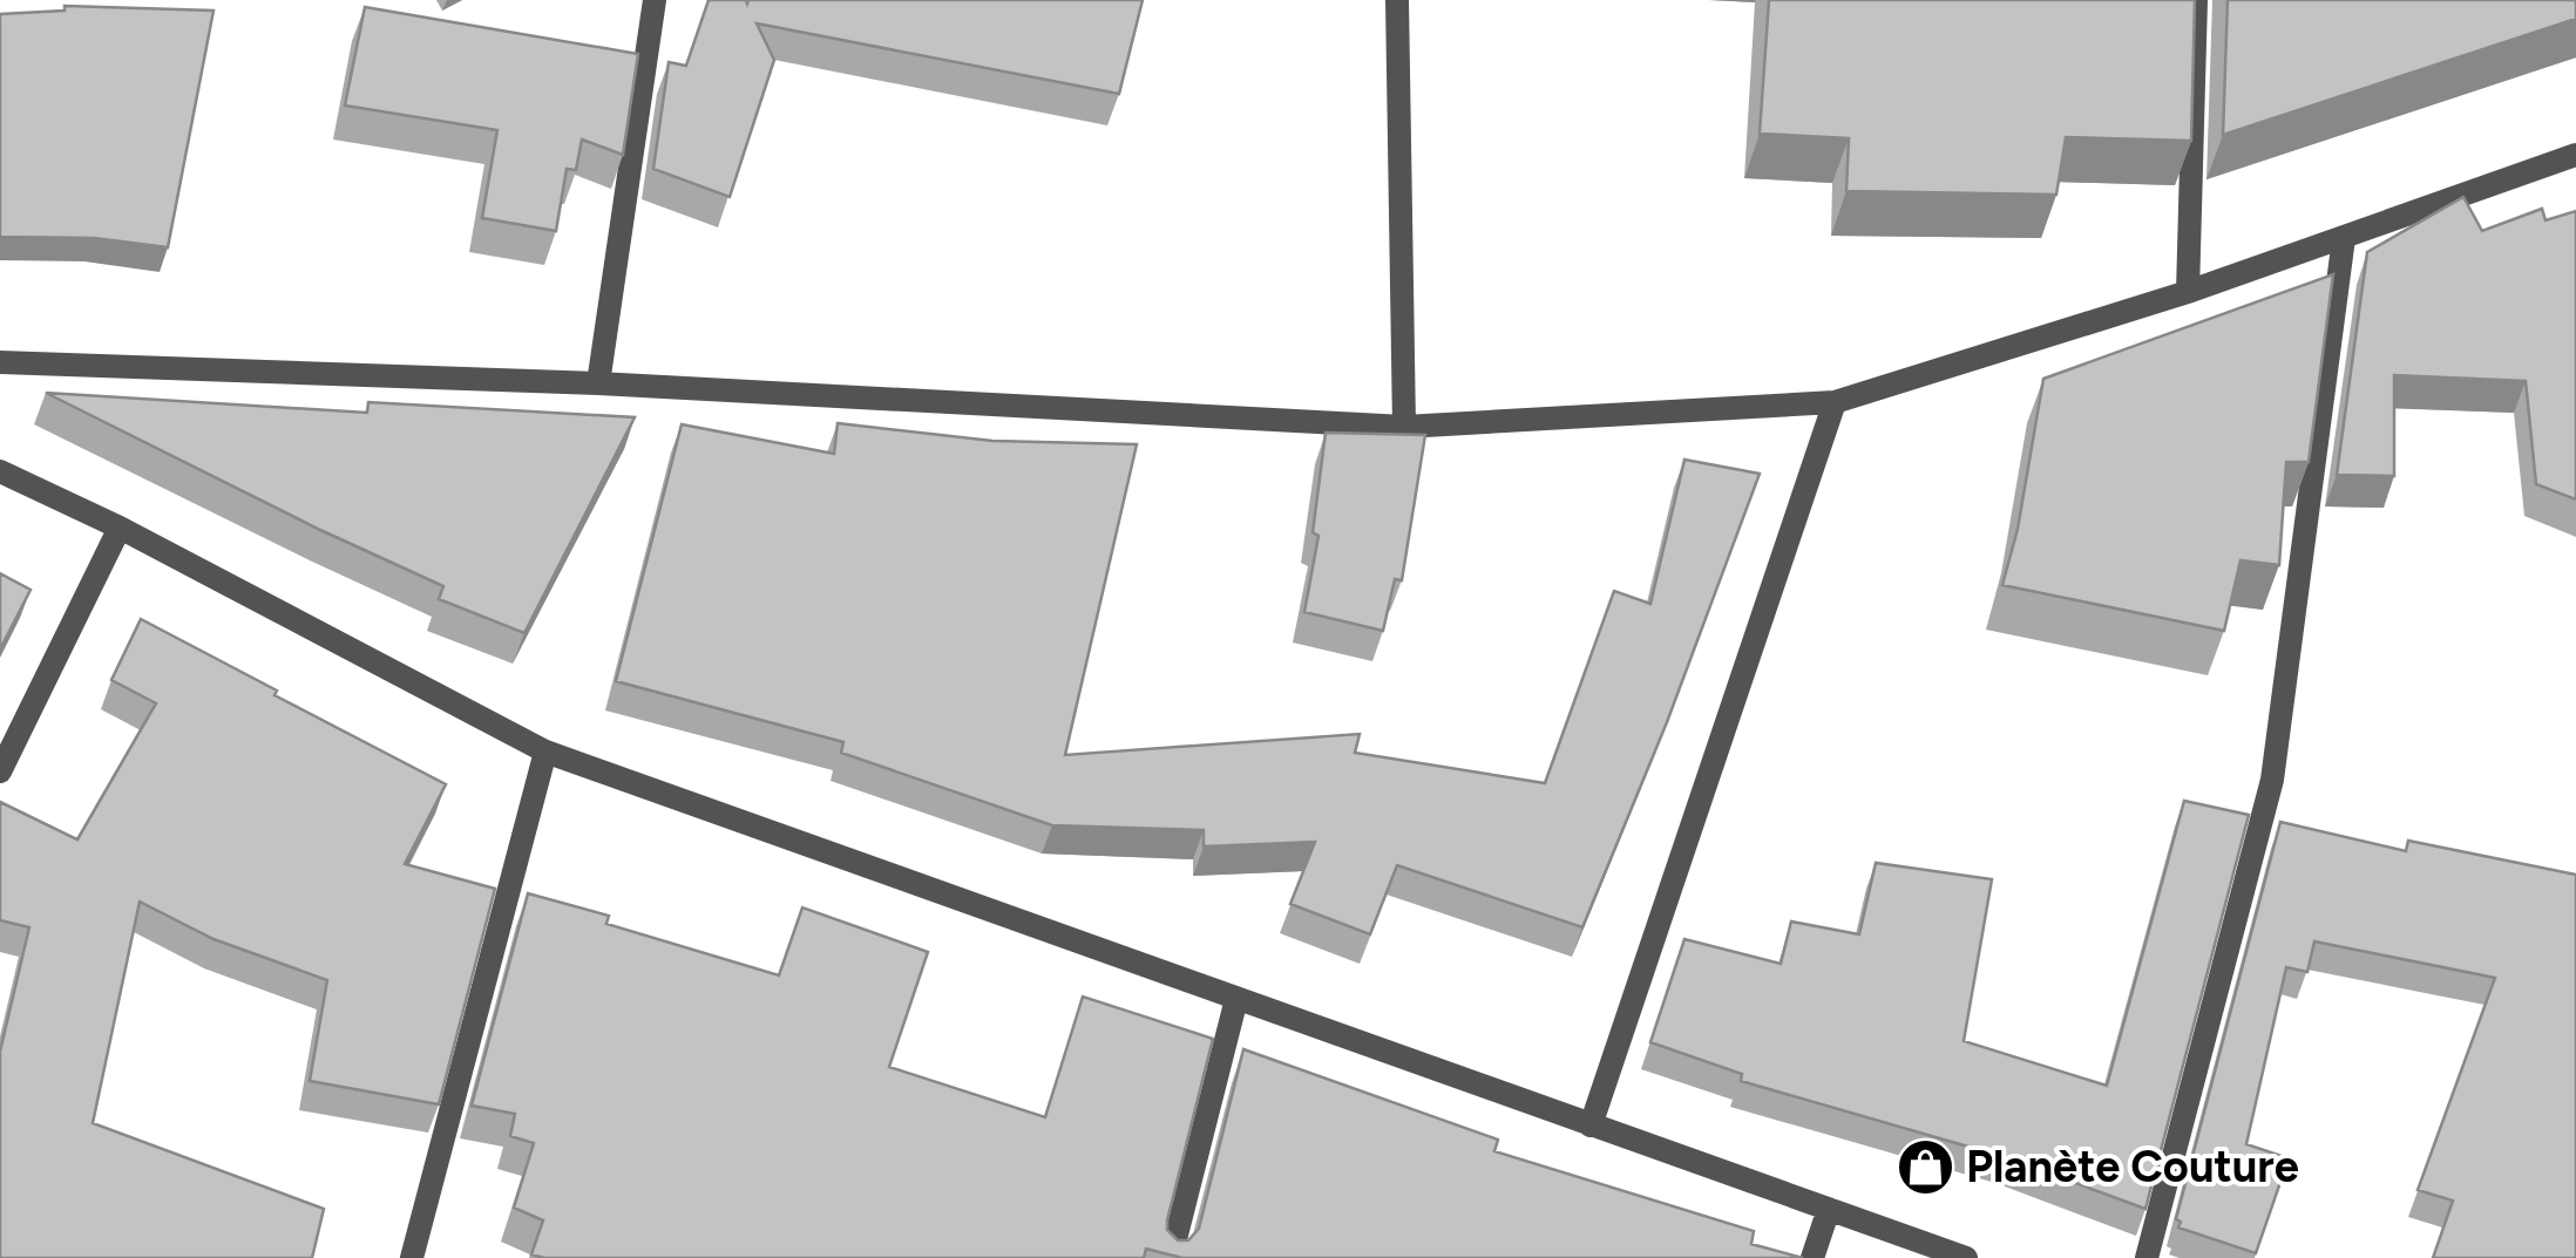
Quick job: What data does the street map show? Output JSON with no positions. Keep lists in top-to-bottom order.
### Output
{
  "places": {
    "shop": ["Planète Couture"]
  }
}
